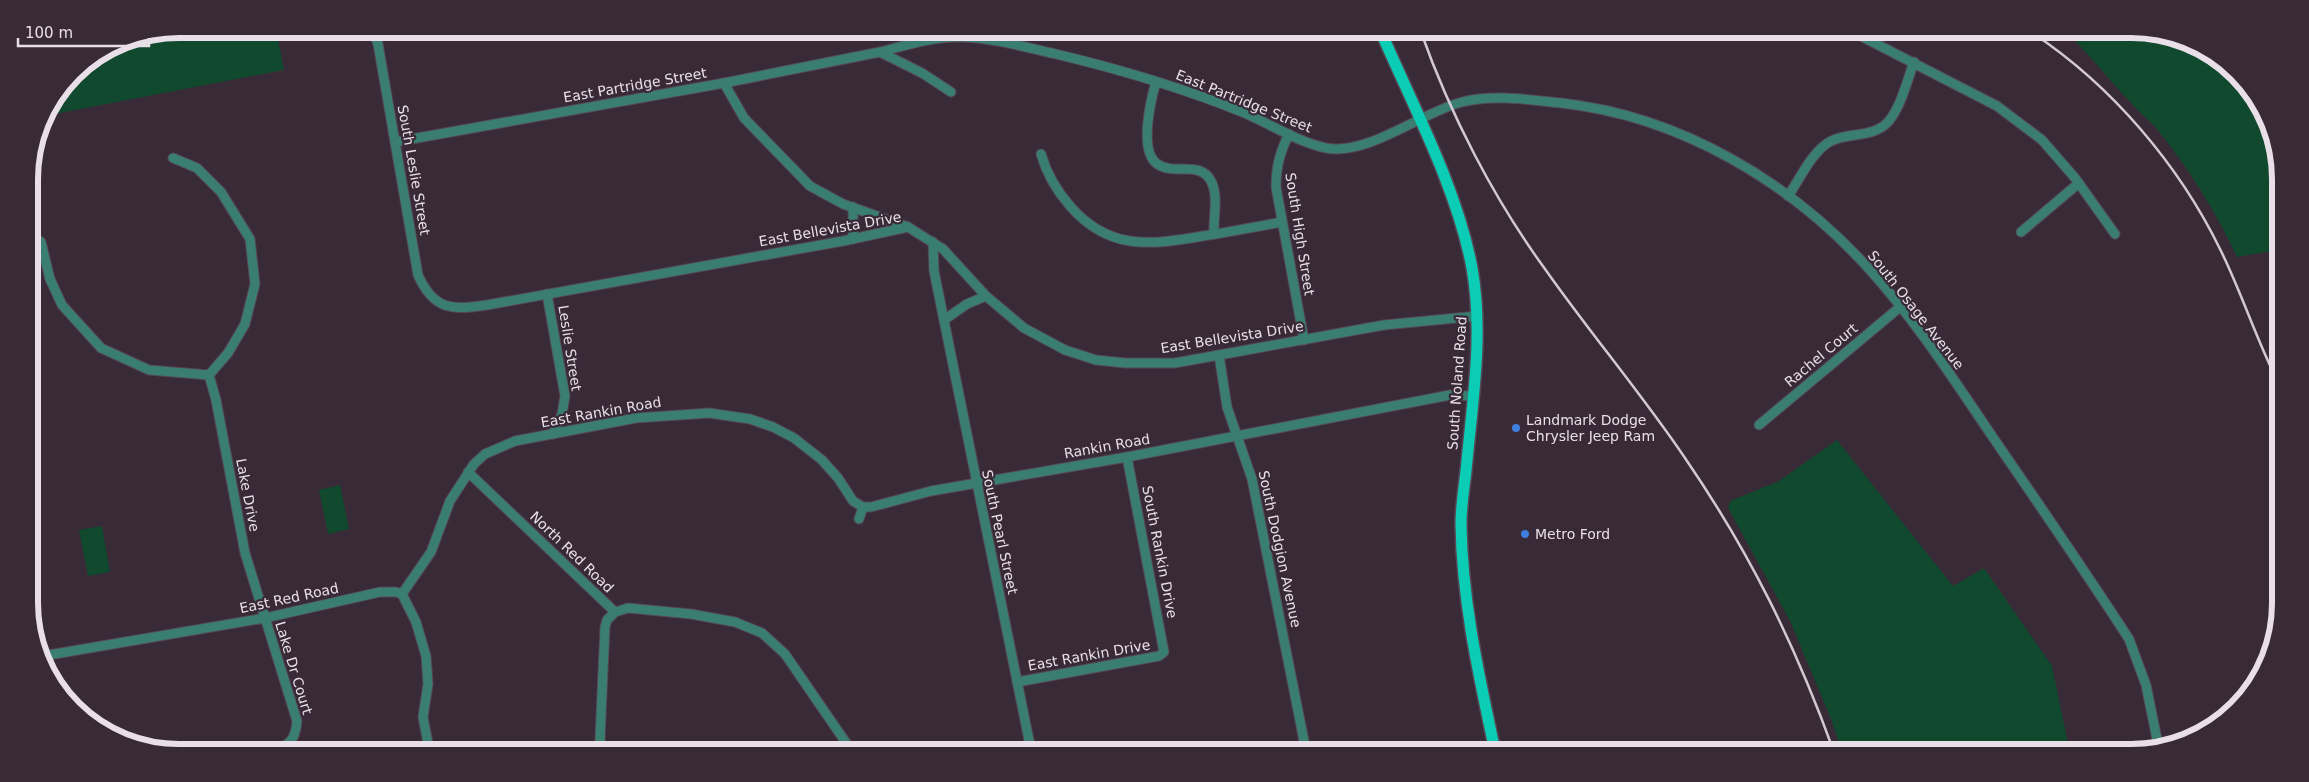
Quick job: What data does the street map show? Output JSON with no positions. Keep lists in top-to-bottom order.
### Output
{
  "streets": {
    "main road": ["South Noland Road"],
    "street": [
      "East Partridge Street",
      "South Leslie Street",
      "East Bellevista Drive",
      "South High Street",
      "South Osage Avenue",
      "Leslie Street",
      "Rachel Court",
      "East Rankin Road",
      "Rankin Road",
      "Lake Drive",
      "South Pearl Street",
      "South Dodgion Avenue",
      "North Red Road",
      "South Rankin Drive",
      "East Red Road",
      "East Rankin Drive",
      "Lake Dr Court"
    ]
  },
  "crossings": [
    ["East Partridge Street", "South Leslie Street"],
    ["East Partridge Street", "South High Street"],
    ["East Partridge Street", "South Osage Avenue"],
    ["East Partridge Street", "South Noland Road"],
    ["South Leslie Street", "East Bellevista Drive"],
    ["East Bellevista Drive", "South High Street"],
    ["East Bellevista Drive", "Leslie Street"],
    ["East Bellevista Drive", "South Noland Road"],
    ["East Bellevista Drive", "South Pearl Street"],
    ["East Bellevista Drive", "South Dodgion Avenue"],
    ["South Osage Avenue", "Rachel Court"],
    ["South Osage Avenue", "South Noland Road"],
    ["Leslie Street", "East Rankin Road"],
    ["South Noland Road", "Rankin Road"],
    ["East Rankin Road", "Rankin Road"],
    ["East Rankin Road", "North Red Road"],
    ["Rankin Road", "South Pearl Street"],
    ["Rankin Road", "South Dodgion Avenue"],
    ["Rankin Road", "South Rankin Drive"],
    ["Lake Drive", "East Red Road"],
    ["Lake Drive", "Lake Dr Court"],
    ["South Pearl Street", "East Rankin Drive"],
    ["South Rankin Drive", "East Rankin Drive"],
    ["East Red Road", "Lake Dr Court"]
  ],
  "places": ["Landmark Dodge Chrysler Jeep Ram", "Metro Ford"],
  "scale_bar": "100 m"
}
